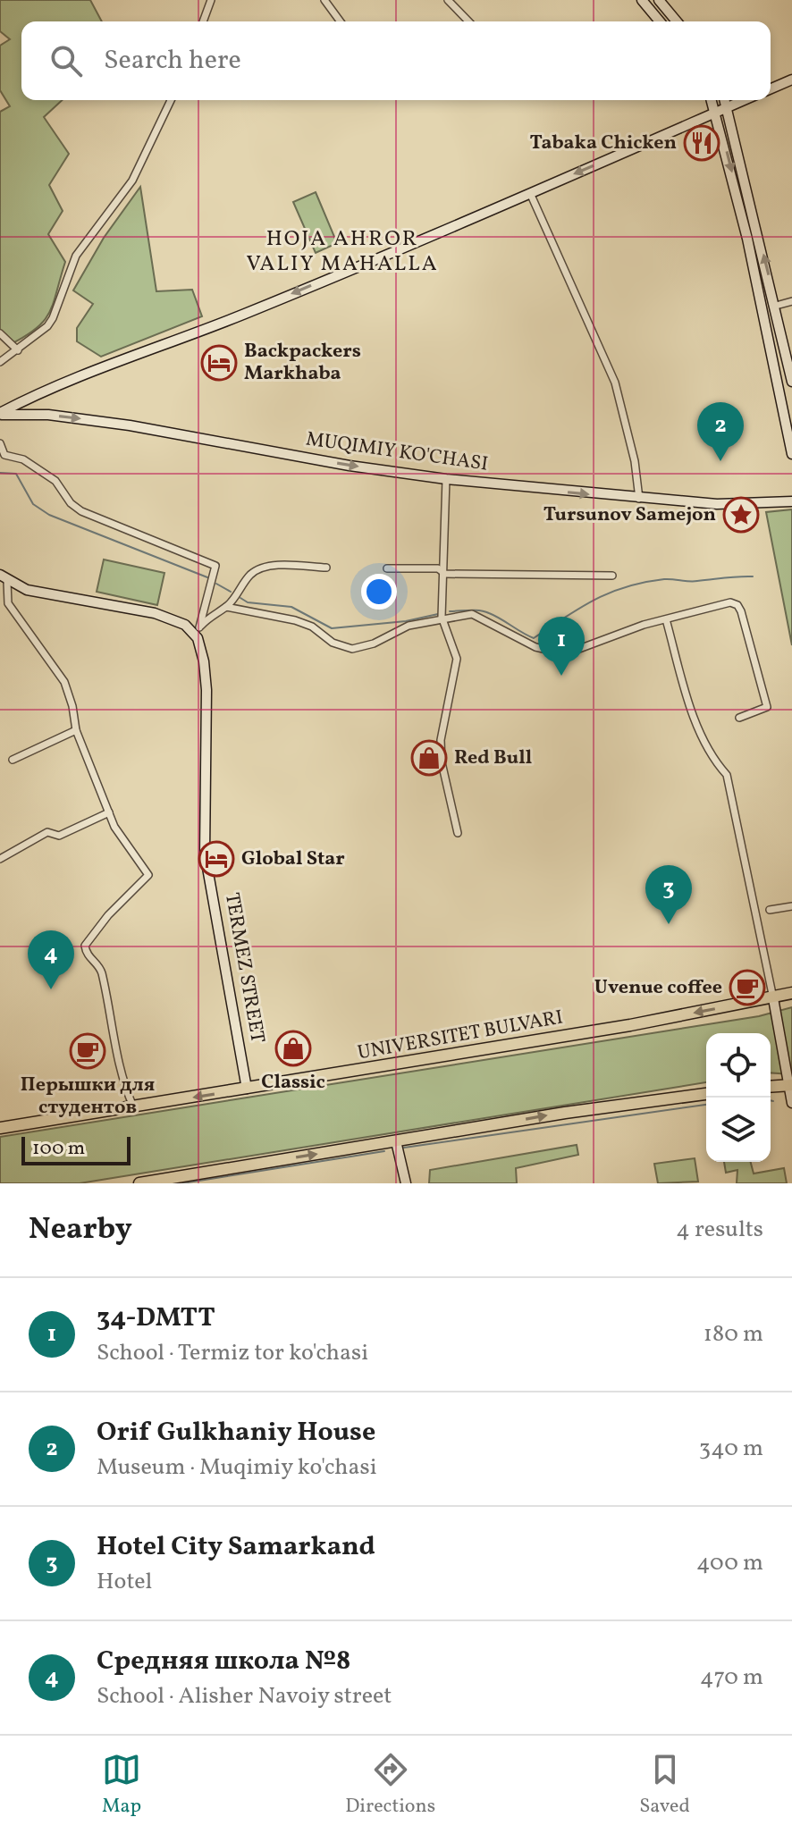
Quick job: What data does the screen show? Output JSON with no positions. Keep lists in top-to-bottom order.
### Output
{
  "streets": {
    "main road": ["MUQIMIY KO'CHASI", "TERMEZ STREET", "UNIVERSITET BULVARI"]
  },
  "crossings": [
    ["TERMEZ STREET", "UNIVERSITET BULVARI"]
  ],
  "one_way": ["MUQIMIY KO'CHASI"],
  "districts": ["HOJA AHROR VALIY MAHALLA"],
  "places": {
    "restaurant": ["Tabaka Chicken"],
    "hotel": ["Backpackers Markhaba", "Global Star"],
    "place": ["Tursunov Samejon"],
    "shop": ["Red Bull", "Classic"],
    "cafe": ["Uvenue coffee", "Перышки для студентов"]
  },
  "scale_bar": "100 m",
  "page": {
    "search": "Search here",
    "pins": [
      "2",
      "1",
      "3",
      "4"
    ],
    "scale": "100 m",
    "heading": ["Nearby", "4 results"],
    "list": [
      {
        "mark": "1",
        "name": "34-DMTT",
        "note": "School · Termiz tor ko'chasi",
        "value": "180 m"
      },
      {
        "mark": "2",
        "name": "Orif Gulkhaniy House",
        "note": "Museum · Muqimiy ko'chasi",
        "value": "340 m"
      },
      {
        "mark": "3",
        "name": "Hotel City Samarkand",
        "note": "Hotel",
        "value": "400 m"
      },
      {
        "mark": "4",
        "name": "Средняя школа №8",
        "note": "School · Alisher Navoiy street",
        "value": "470 m"
      }
    ],
    "nav": ["Map", "Directions", "Saved"]
  }
}
